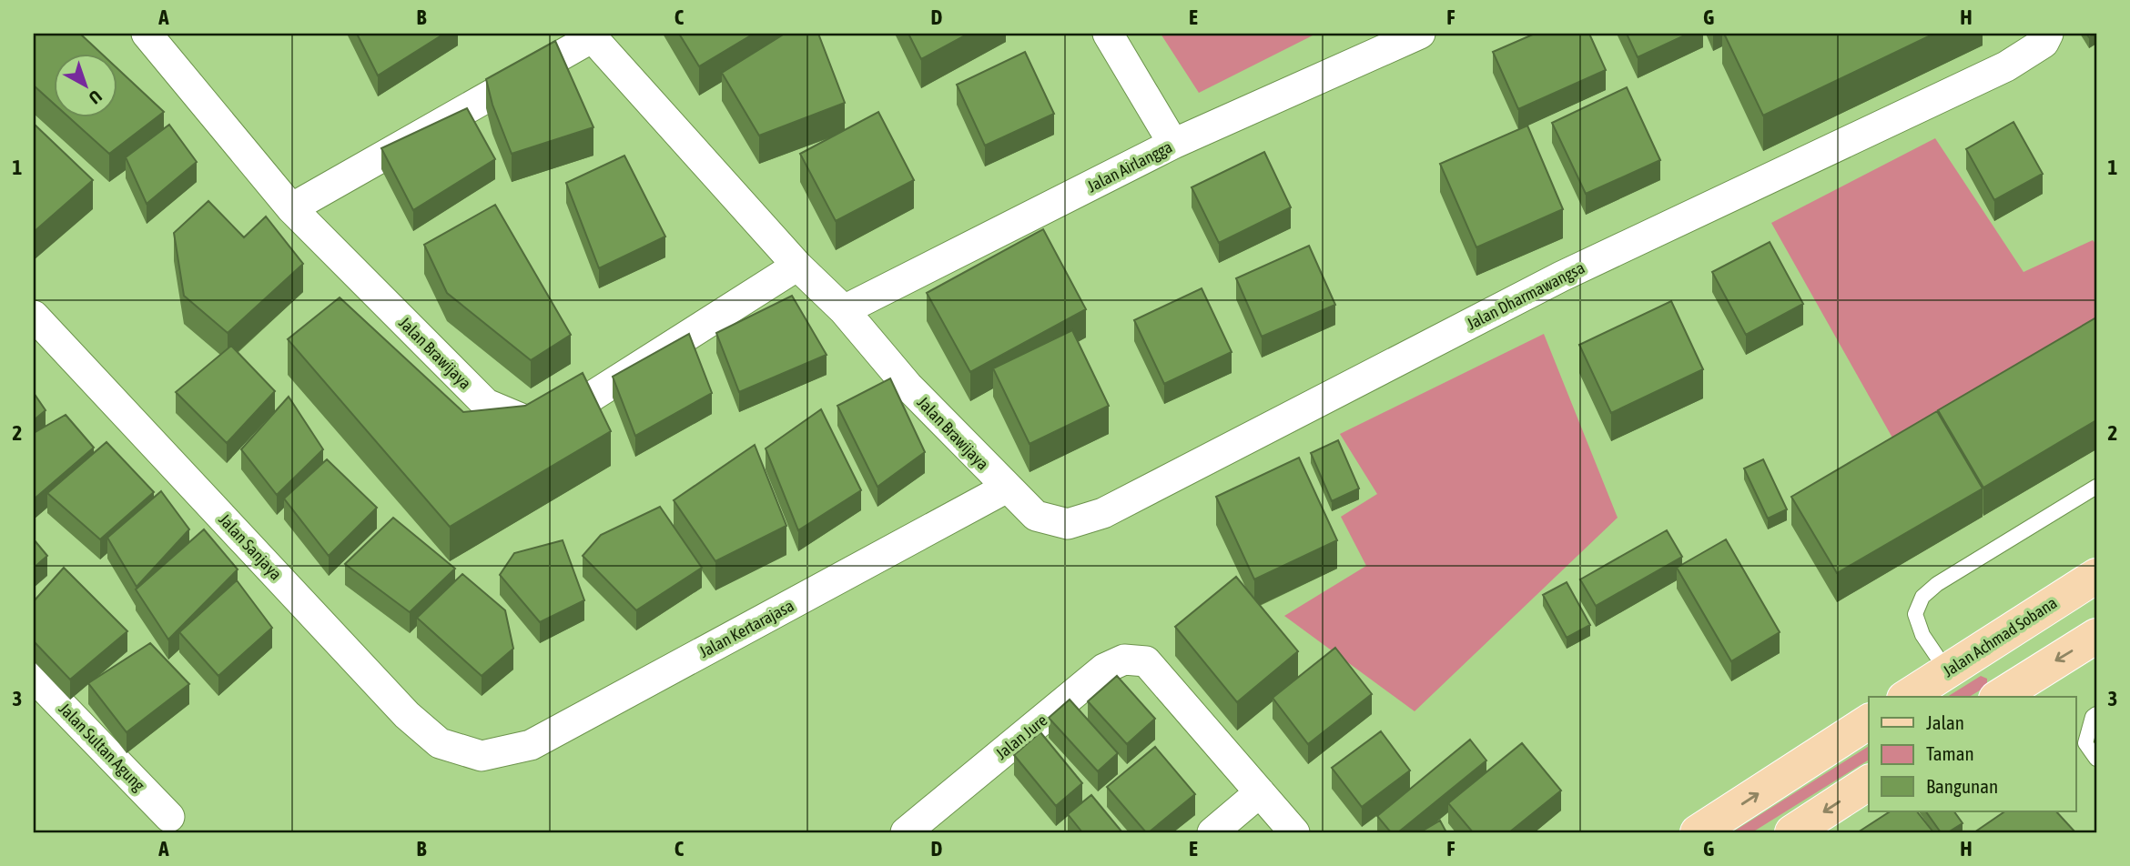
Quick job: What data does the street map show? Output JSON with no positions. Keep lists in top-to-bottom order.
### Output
{
  "streets": {
    "main road": ["Jalan Achmad Sobana"],
    "street": [
      "Jalan Airlangga",
      "Jalan Dharmawangsa",
      "Jalan Brawijaya",
      "Jalan Sanjaya",
      "Jalan Kertarajasa",
      "Jalan Jure",
      "Jalan Sultan Agung"
    ]
  },
  "crossings": [
    ["Jalan Airlangga", "Jalan Brawijaya"],
    ["Jalan Dharmawangsa", "Jalan Brawijaya"],
    ["Jalan Dharmawangsa", "Jalan Kertarajasa"],
    ["Jalan Brawijaya", "Jalan Kertarajasa"],
    ["Jalan Sanjaya", "Jalan Kertarajasa"]
  ],
  "legend": ["Jalan", "Taman", "Bangunan"],
  "north": "bottom right",
  "grid": {
    "columns": [
      "A",
      "B",
      "C",
      "D",
      "E",
      "F",
      "G",
      "H"
    ],
    "rows": ["1", "2", "3"]
  }
}
